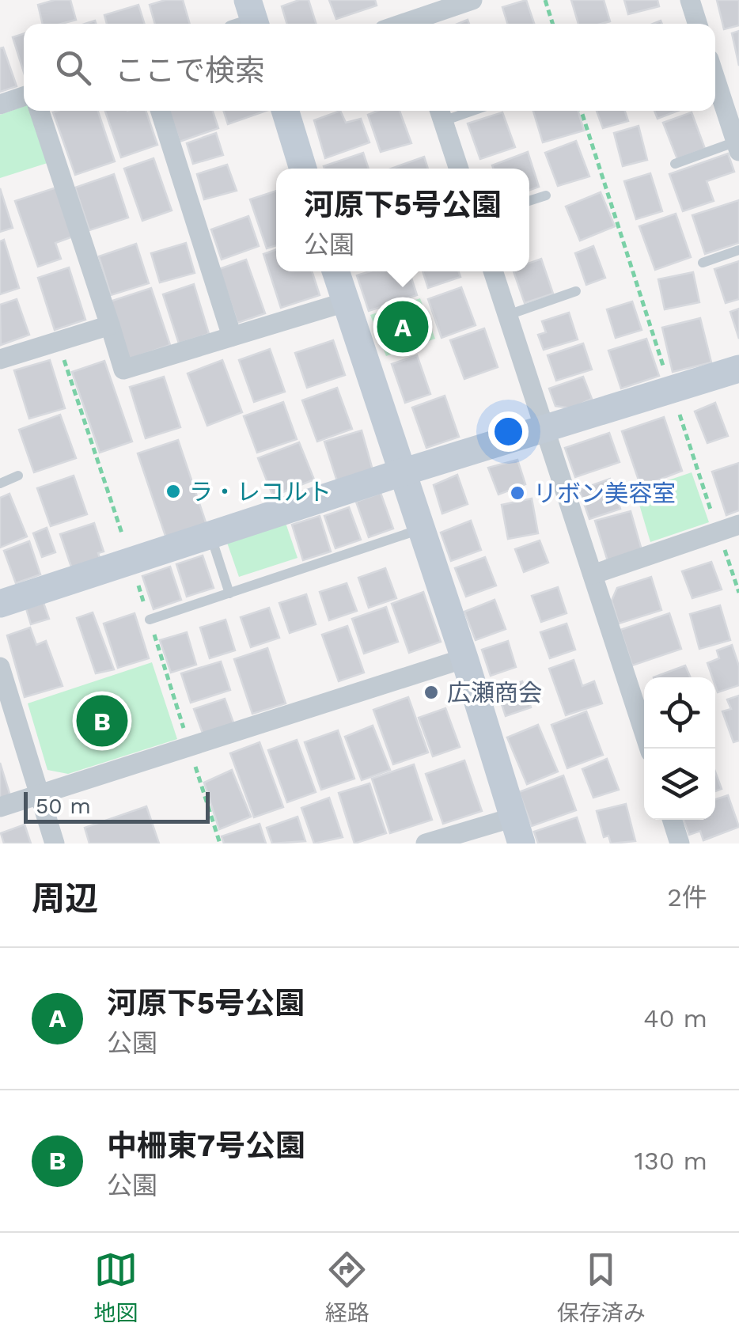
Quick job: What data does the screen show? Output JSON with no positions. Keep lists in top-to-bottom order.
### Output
{
  "places": ["ラ・レコルト", "リボン美容室", "広瀬商会"],
  "scale_bar": "50 m",
  "page": {
    "search": "ここで検索",
    "popup": ["河原下5号公園", "公園"],
    "pins": ["A", "B"],
    "scale": "50 m",
    "heading": ["周辺", "2件"],
    "list": [
      {
        "mark": "A",
        "name": "河原下5号公園",
        "note": "公園",
        "value": "40 m"
      },
      {
        "mark": "B",
        "name": "中柵東7号公園",
        "note": "公園",
        "value": "130 m"
      }
    ],
    "nav": ["地図", "経路", "保存済み"]
  }
}
